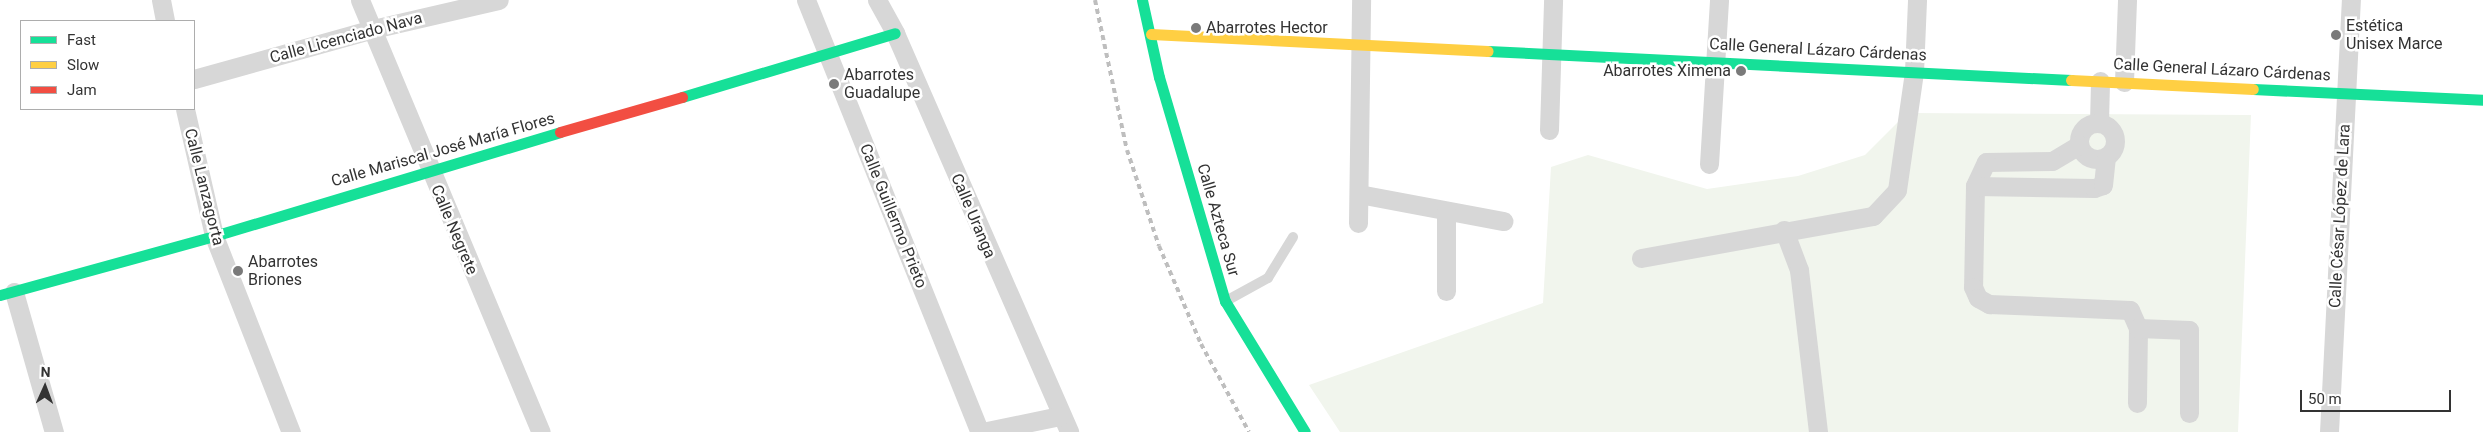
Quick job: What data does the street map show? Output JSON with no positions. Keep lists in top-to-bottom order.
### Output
{
  "streets": {
    "street": [
      "Calle Licenciado Nava",
      "Calle General Lázaro Cárdenas",
      "Calle Mariscal José María Flores",
      "Calle Lanzagorta",
      "Calle Guillermo Prieto",
      "Calle Uranga",
      "Calle César López de Lara",
      "Calle Azteca Sur",
      "Calle Negrete"
    ]
  },
  "crossings": [
    ["Calle Licenciado Nava", "Calle Negrete"],
    ["Calle General Lázaro Cárdenas", "Calle César López de Lara"],
    ["Calle General Lázaro Cárdenas", "Calle Azteca Sur"],
    ["Calle Mariscal José María Flores", "Calle Lanzagorta"],
    ["Calle Mariscal José María Flores", "Calle Guillermo Prieto"],
    ["Calle Mariscal José María Flores", "Calle Uranga"],
    ["Calle Mariscal José María Flores", "Calle Negrete"]
  ],
  "places": [
    "Abarrotes Hector",
    "Estética Unisex Marce",
    "Abarrotes Ximena",
    "Abarrotes Guadalupe",
    "Abarrotes Briones"
  ],
  "legend": ["Fast", "Slow", "Jam"],
  "scale_bar": "50 m",
  "north": "top"
}
